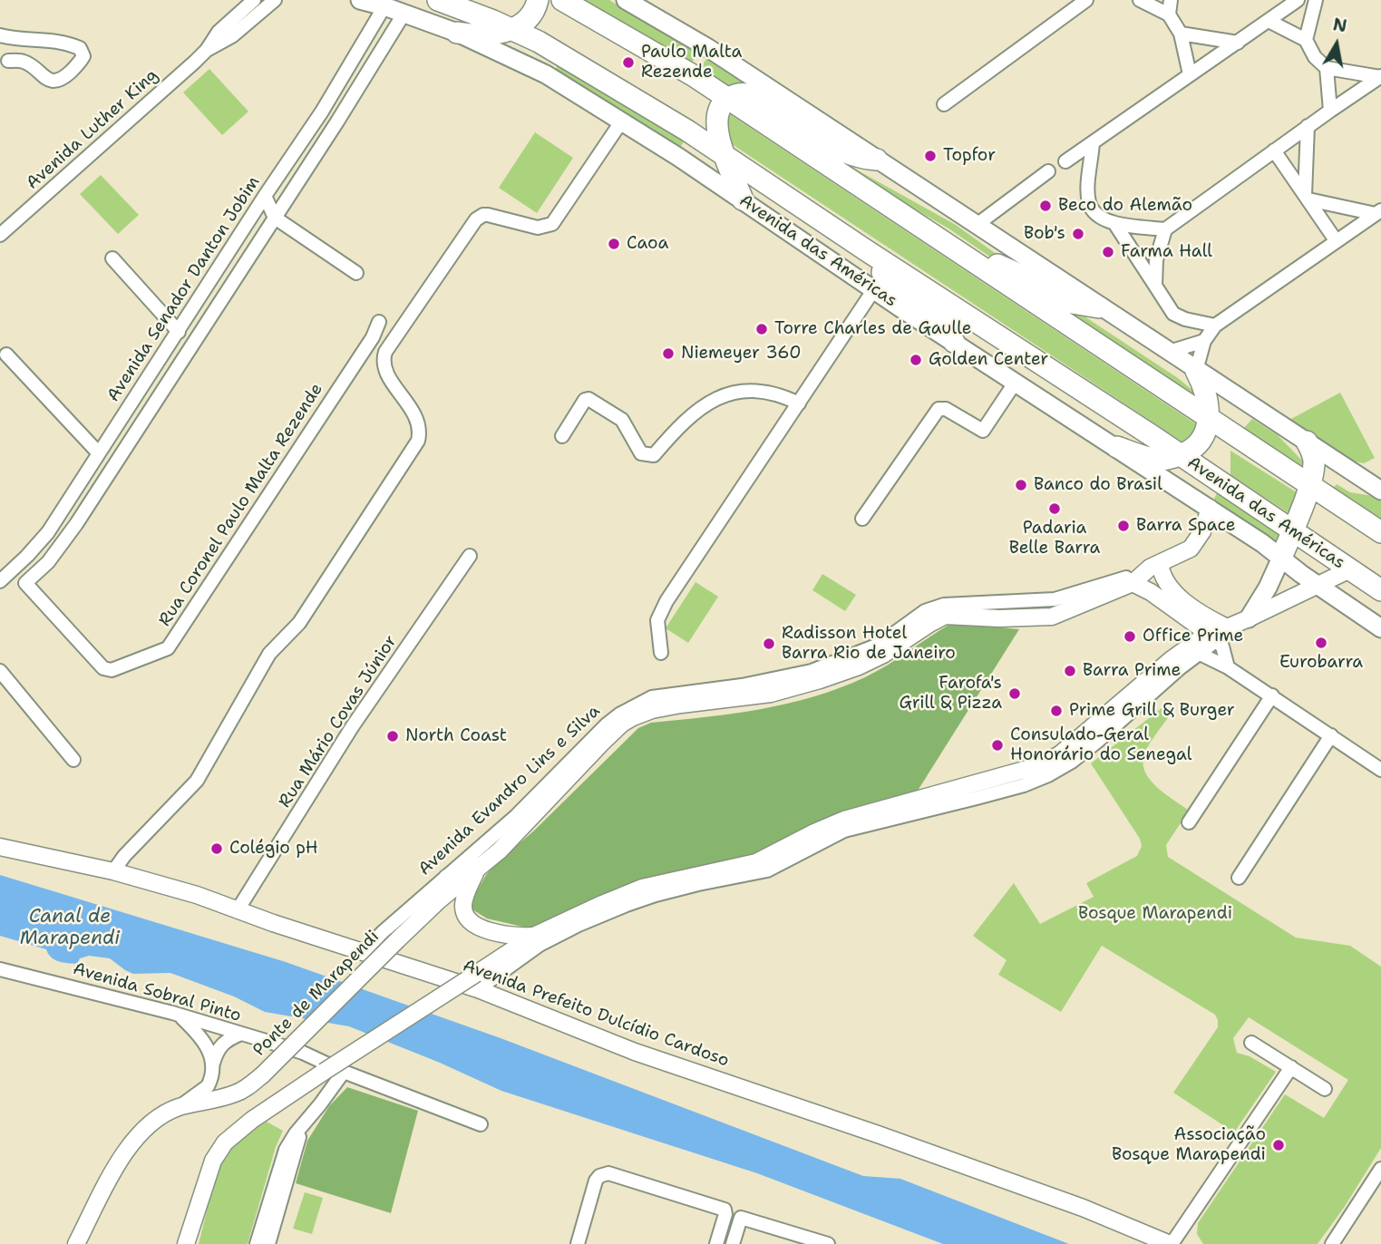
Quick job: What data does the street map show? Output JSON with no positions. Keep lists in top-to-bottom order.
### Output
{
  "streets": {
    "highway": ["Avenida das Américas"],
    "street": [
      "Avenida Luther King",
      "Avenida Senador Danton Jobim",
      "Rua Coronel Paulo Malta Rezende",
      "Rua Mário Covas Júnior",
      "Avenida Evandro Lins e Silva",
      "Avenida Sobral Pinto",
      "Ponte de Marapendi",
      "Avenida Prefeito Dulcídio Cardoso"
    ]
  },
  "crossings": [
    ["Avenida das Américas", "Avenida Senador Danton Jobim"],
    ["Avenida das Américas", "Avenida Evandro Lins e Silva"],
    ["Rua Mário Covas Júnior", "Avenida Prefeito Dulcídio Cardoso"],
    ["Avenida Evandro Lins e Silva", "Ponte de Marapendi"],
    ["Avenida Evandro Lins e Silva", "Avenida Prefeito Dulcídio Cardoso"]
  ],
  "water": ["Canal de Marapendi"],
  "parks": ["Bosque Marapendi"],
  "places": [
    "Paulo Malta Rezende",
    "Topfor",
    "Beco do Alemão",
    "Bob's",
    "Caoa",
    "Farma Hall",
    "Torre Charles de Gaulle",
    "Niemeyer 360",
    "Golden Center",
    "Banco do Brasil",
    "Padaria Belle Barra",
    "Barra Space",
    "Office Prime",
    "Eurobarra",
    "Radisson Hotel Barra Rio de Janeiro",
    "Barra Prime",
    "Farofa's Grill & Pizza",
    "Prime Grill & Burger",
    "North Coast",
    "Consulado-Geral Honorário do Senegal",
    "Colégio pH",
    "Associação Bosque Marapendi"
  ],
  "north": "top"
}
